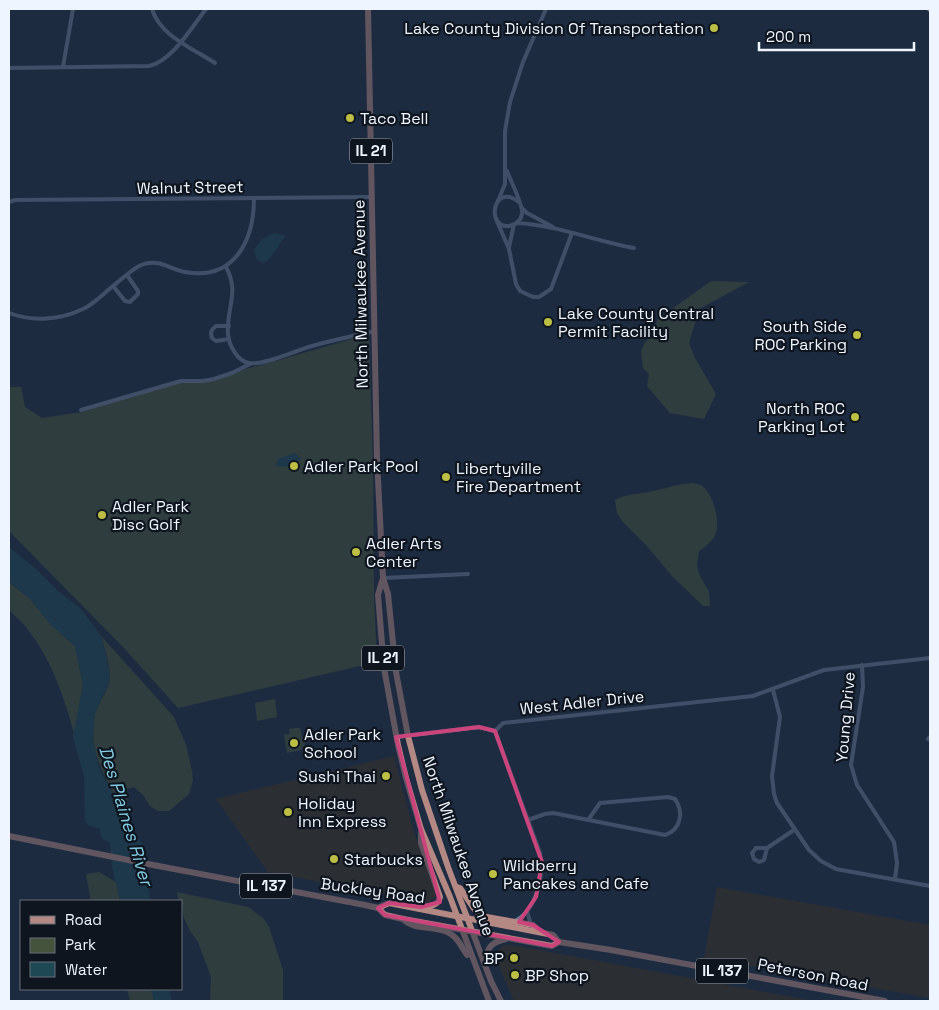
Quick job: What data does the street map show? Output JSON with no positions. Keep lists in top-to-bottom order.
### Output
{
  "streets": {
    "main road": [
      "IL 21",
      "North Milwaukee Avenue",
      "IL 137",
      "Buckley Road",
      "Peterson Road"
    ],
    "street": ["Walnut Street", "West Adler Drive", "Young Drive"]
  },
  "crossings": [
    ["Walnut Street", "North Milwaukee Avenue"],
    ["North Milwaukee Avenue", "West Adler Drive"],
    ["North Milwaukee Avenue", "Buckley Road"],
    ["North Milwaukee Avenue", "Peterson Road"],
    ["West Adler Drive", "Young Drive"],
    ["Buckley Road", "Peterson Road"]
  ],
  "water": ["Des Plaines River"],
  "places": [
    "Lake County Division Of Transportation",
    "Taco Bell",
    "Lake County Central Permit Facility",
    "South Side ROC Parking",
    "North ROC Parking Lot",
    "Adler Park Pool",
    "Libertyville Fire Department",
    "Adler Park Disc Golf",
    "Adler Arts Center",
    "Adler Park School",
    "Sushi Thai",
    "Holiday Inn Express",
    "Starbucks",
    "Wildberry Pancakes and Cafe",
    "BP",
    "BP Shop"
  ],
  "legend": ["Road", "Park", "Water"],
  "scale_bar": "200 m"
}
